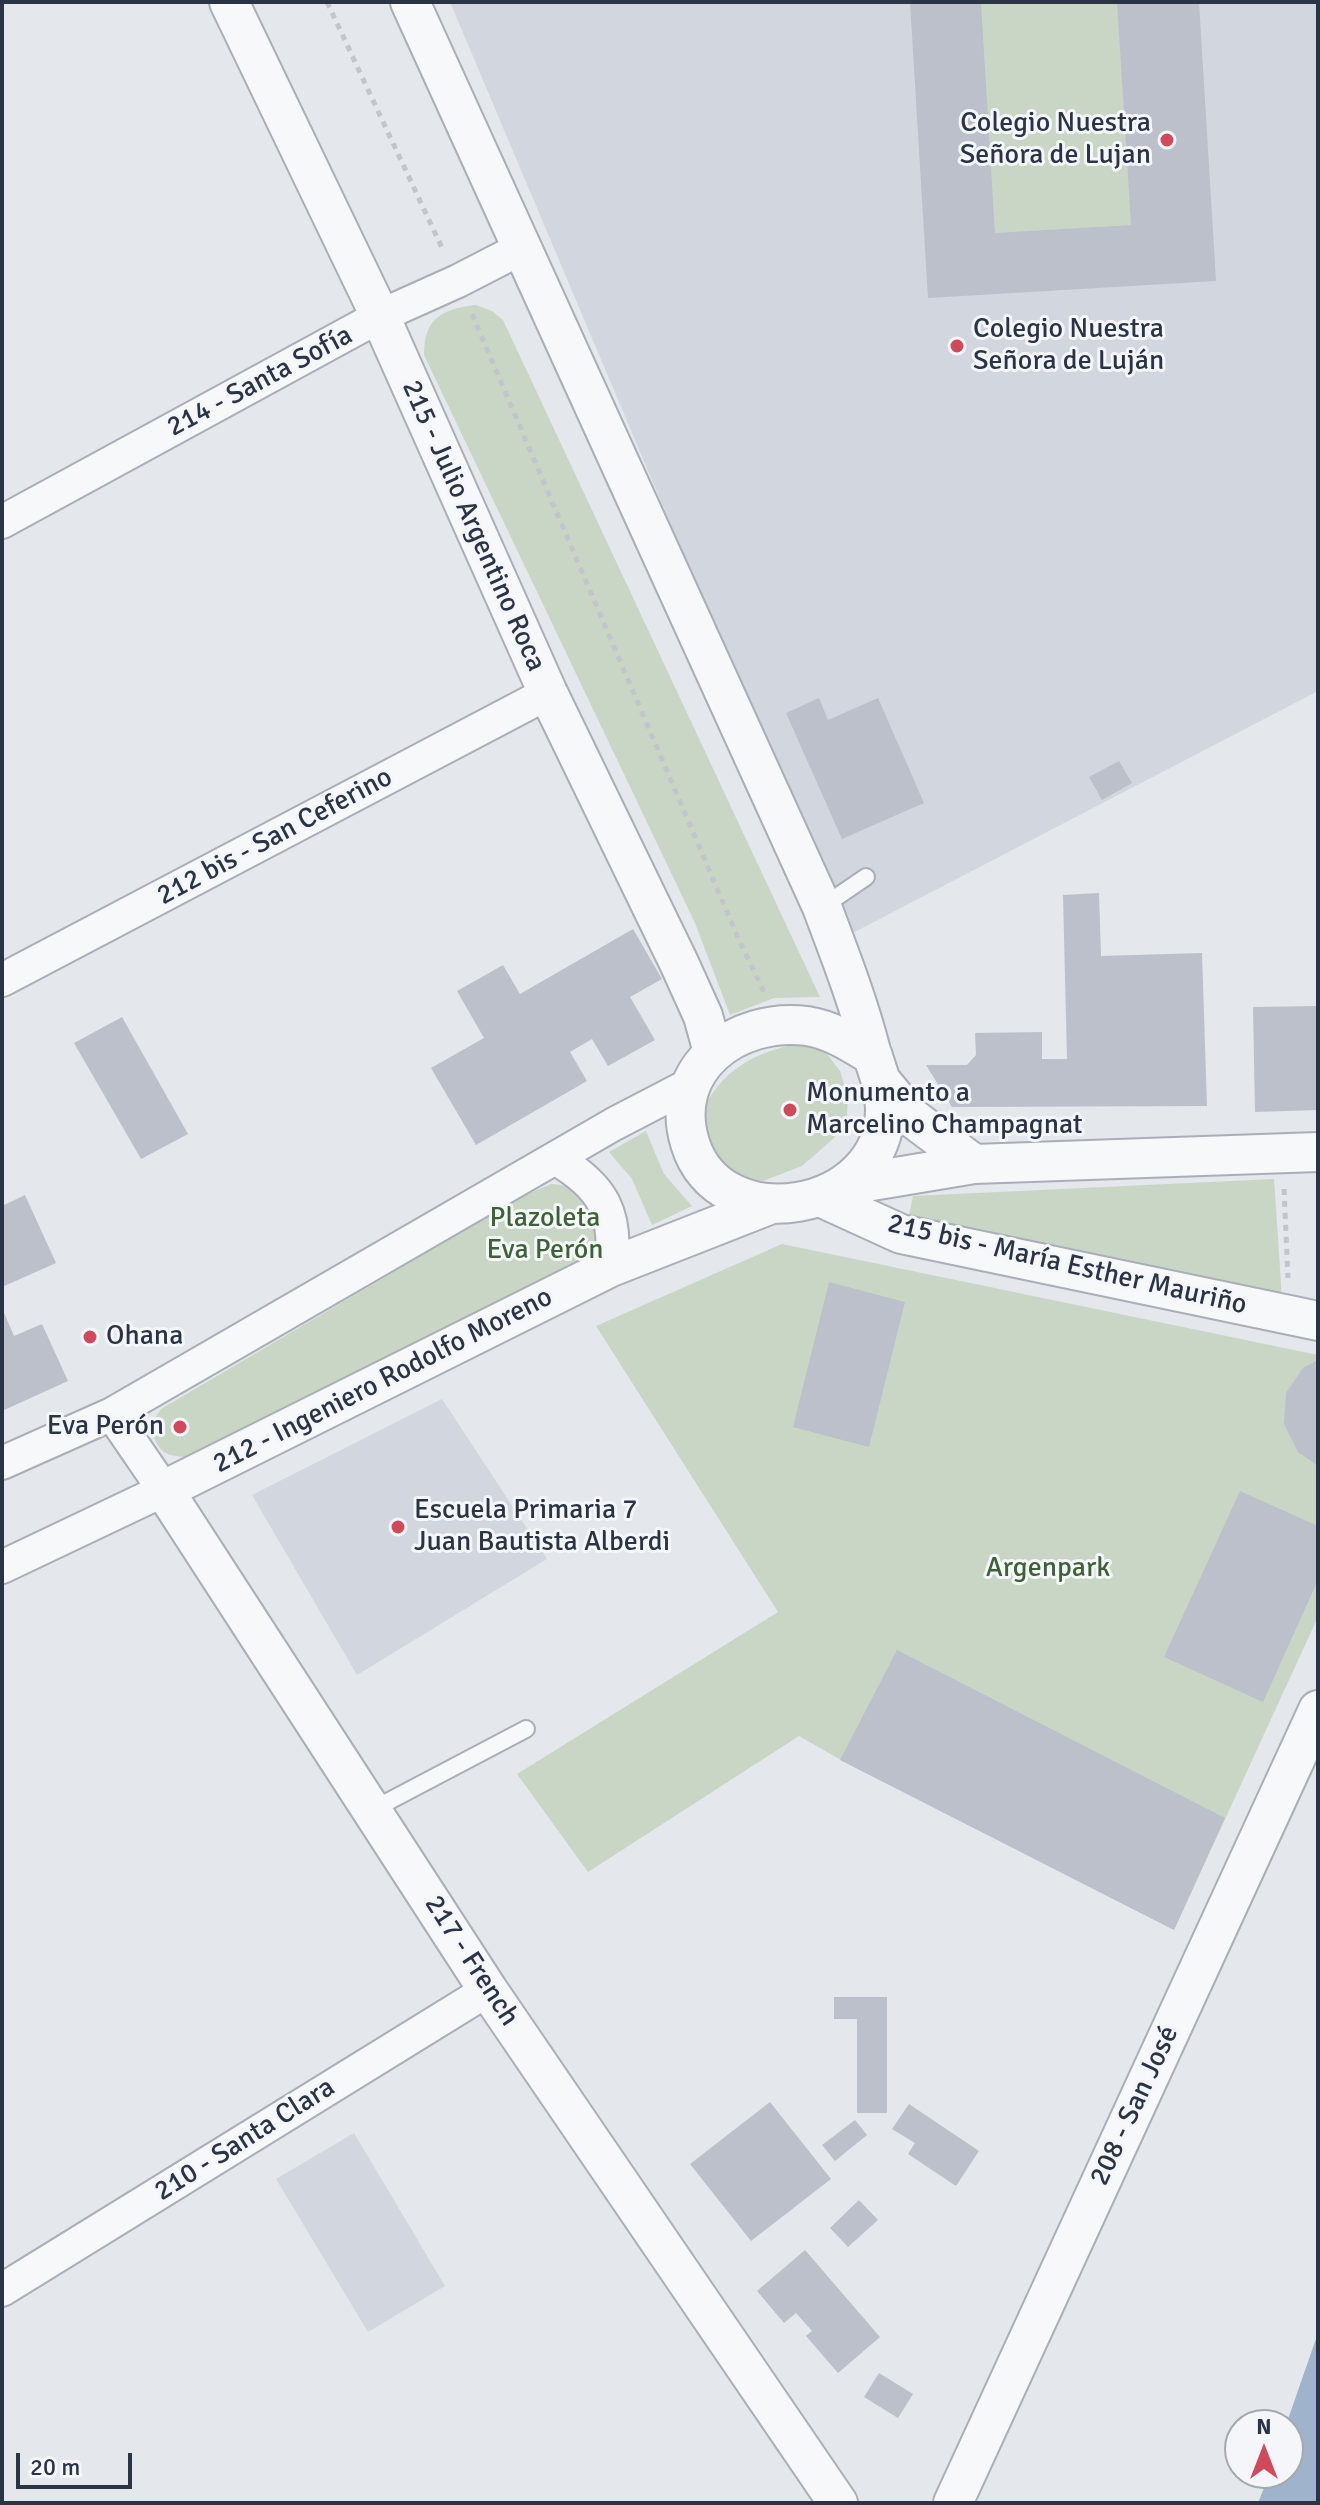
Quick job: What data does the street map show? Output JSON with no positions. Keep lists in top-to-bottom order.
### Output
{
  "streets": {
    "street": [
      "214 - Santa Sofía",
      "215 - Julio Argentino Roca",
      "212 bis - San Ceferino",
      "215 bis - María Esther Mauriño",
      "212 - Ingeniero Rodolfo Moreno",
      "217 - French",
      "208 - San José",
      "210 - Santa Clara"
    ]
  },
  "crossings": [
    ["214 - Santa Sofía", "215 - Julio Argentino Roca"],
    ["215 - Julio Argentino Roca", "212 bis - San Ceferino"],
    ["215 - Julio Argentino Roca", "215 bis - María Esther Mauriño"],
    ["215 - Julio Argentino Roca", "212 - Ingeniero Rodolfo Moreno"],
    ["215 bis - María Esther Mauriño", "212 - Ingeniero Rodolfo Moreno"],
    ["212 - Ingeniero Rodolfo Moreno", "217 - French"],
    ["217 - French", "210 - Santa Clara"]
  ],
  "parks": ["Plazoleta Eva Perón", "Argenpark"],
  "places": [
    "Colegio Nuestra Señora de Lujan",
    "Colegio Nuestra Señora de Luján",
    "Monumento a Marcelino Champagnat",
    "Ohana",
    "Eva Perón",
    "Escuela Primaria 7 Juan Bautista Alberdi"
  ],
  "scale_bar": "20 m",
  "north": "top"
}
